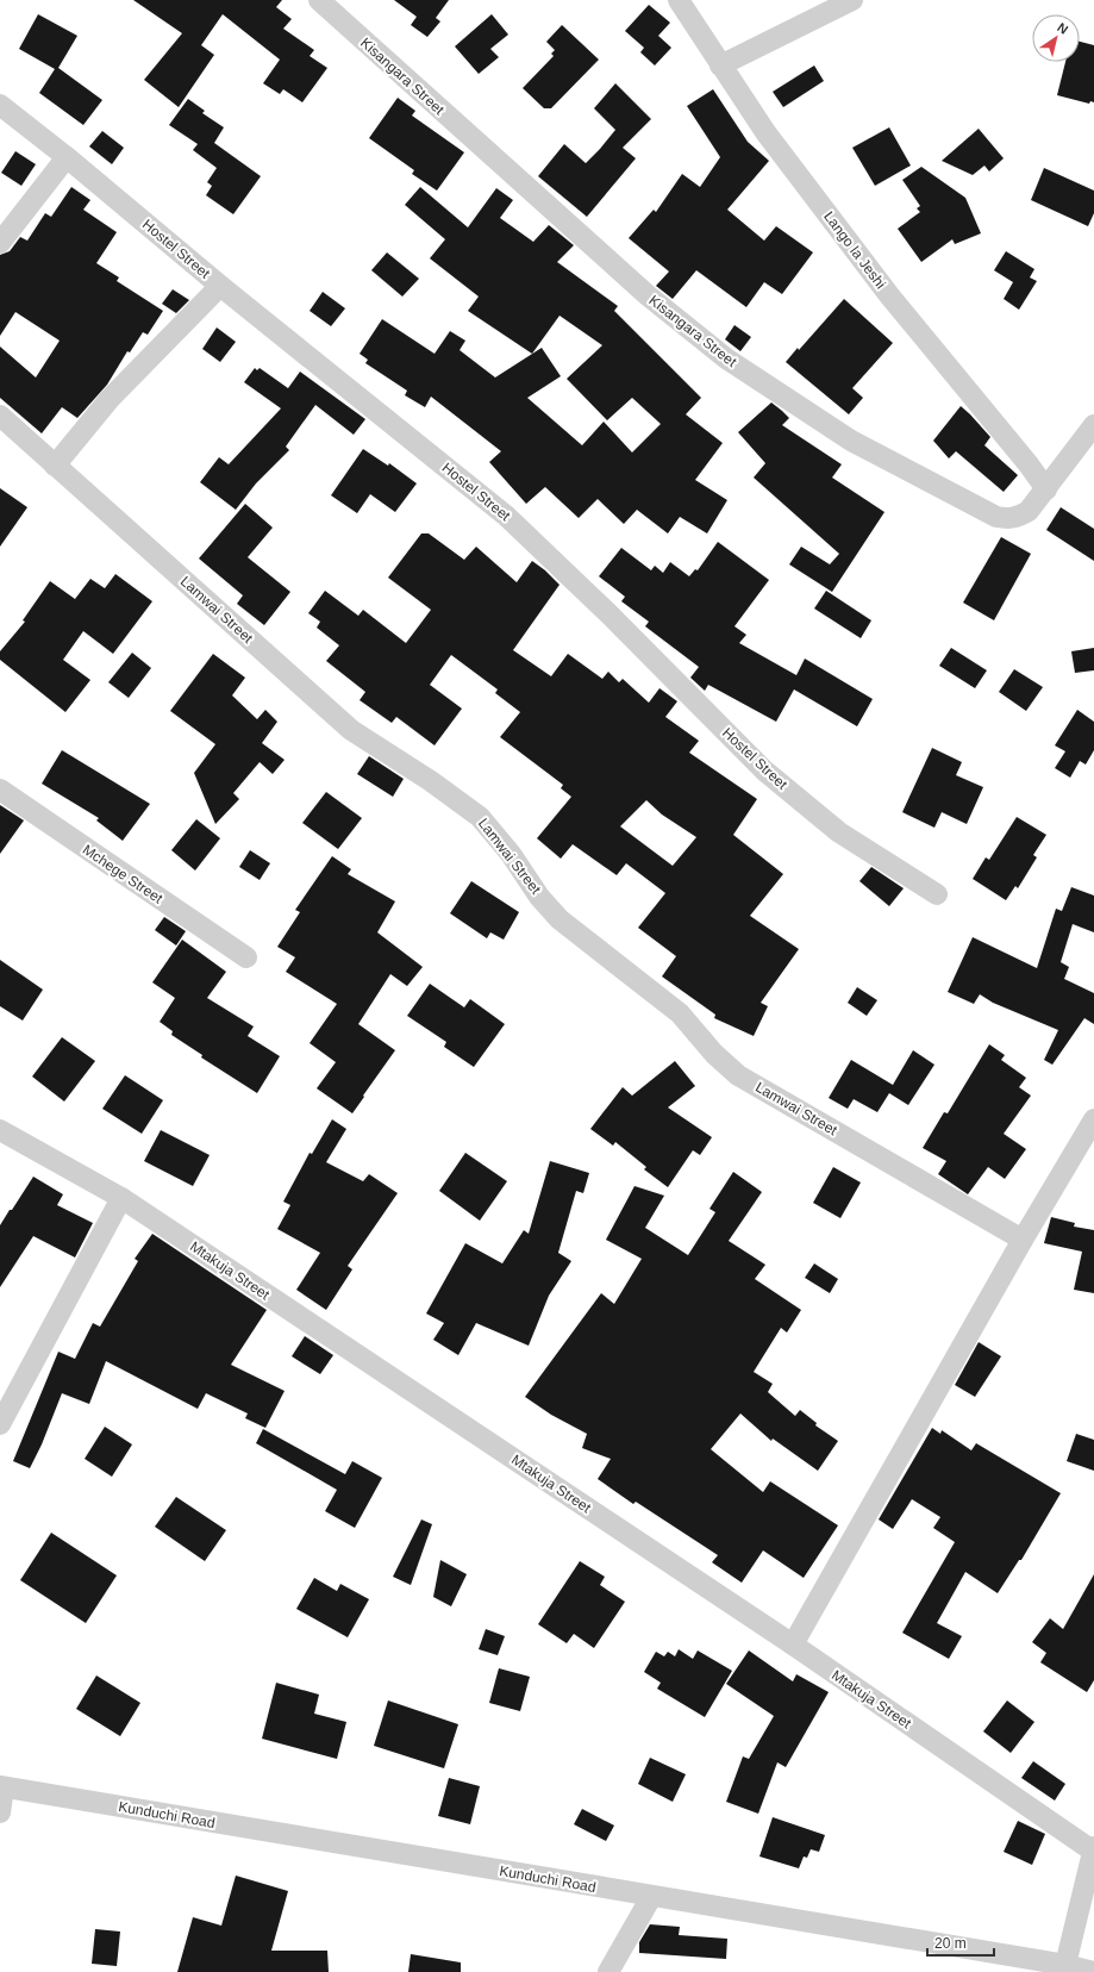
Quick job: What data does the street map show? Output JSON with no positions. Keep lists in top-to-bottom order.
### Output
{
  "streets": {
    "street": [
      "Kisangara Street",
      "Hostel Street",
      "Lango la Jeshi",
      "Lamwai Street",
      "Mchege Street",
      "Mtakuja Street",
      "Kunduchi Road"
    ]
  },
  "crossings": [
    ["Kisangara Street", "Lango la Jeshi"]
  ],
  "scale_bar": "20 m",
  "north": "top right"
}
